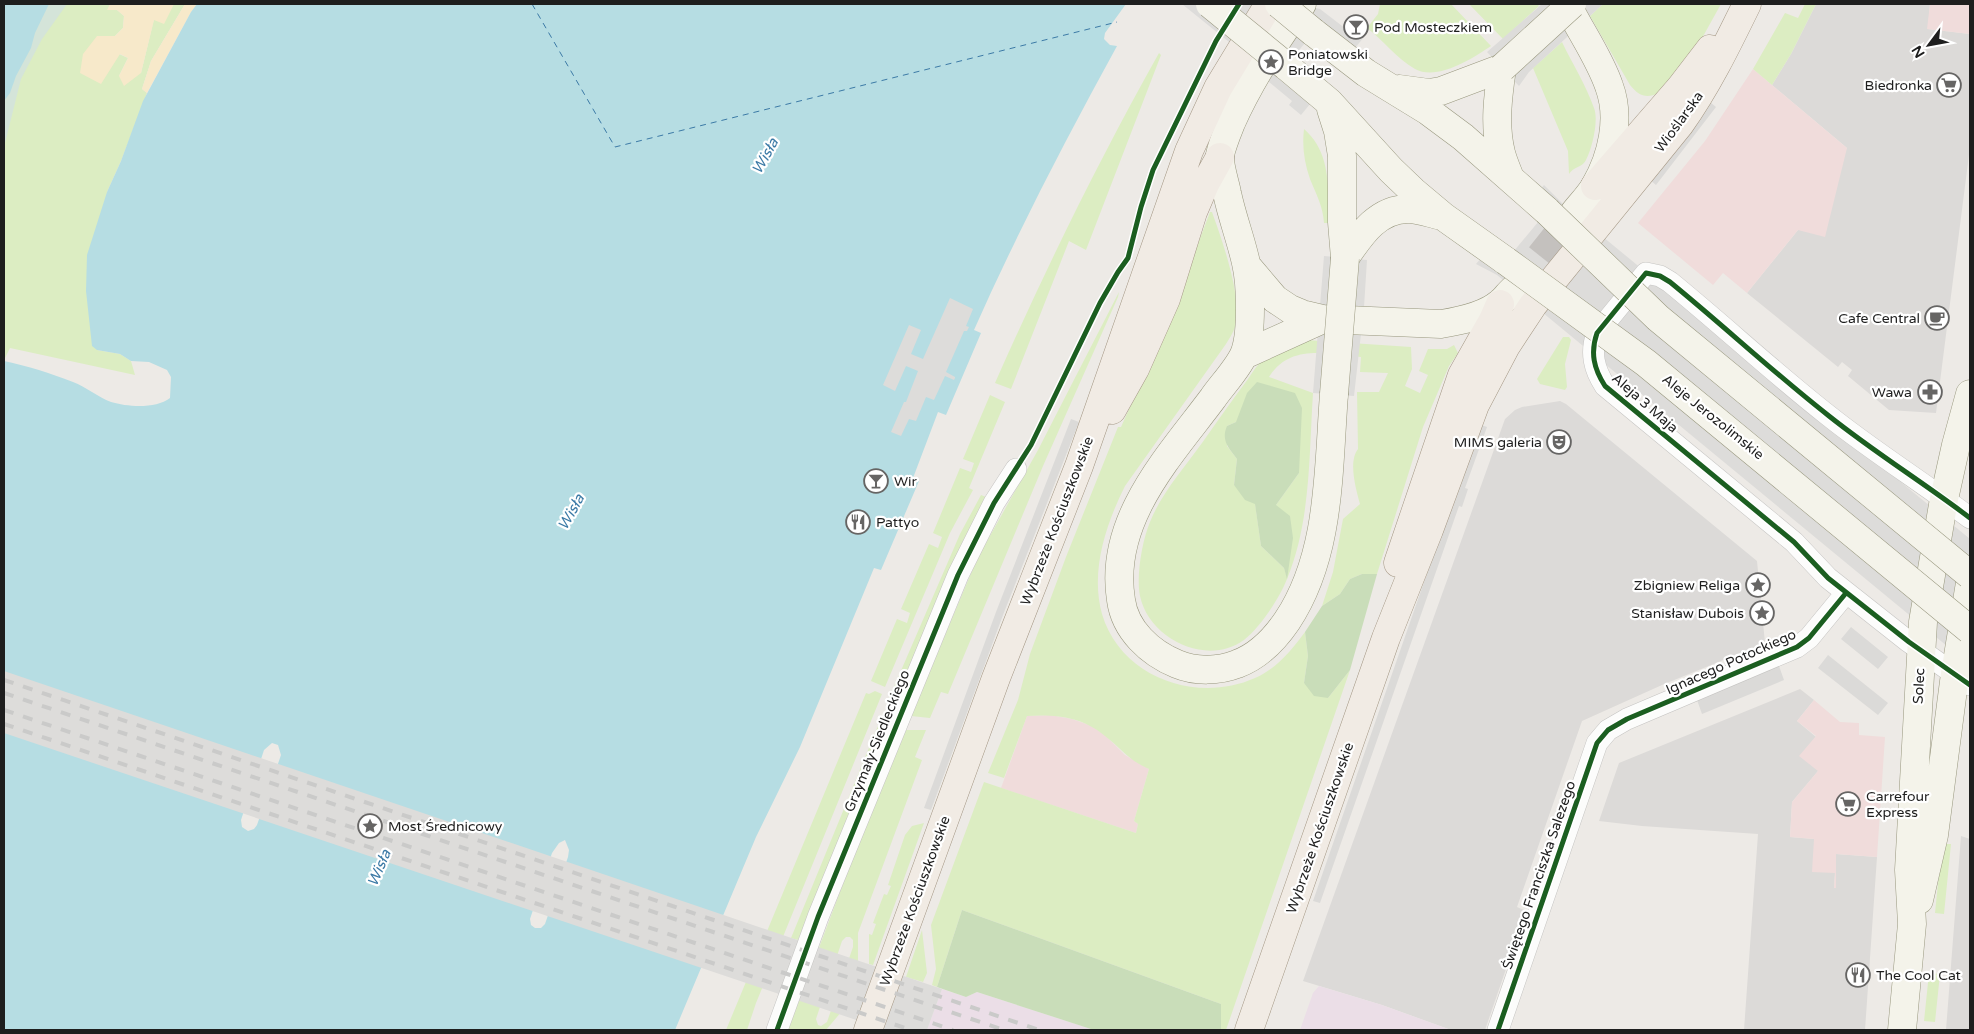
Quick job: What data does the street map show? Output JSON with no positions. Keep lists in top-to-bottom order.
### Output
{
  "streets": {
    "main road": [
      "Wioślarska",
      "Aleje Jerozolimskie",
      "Wybrzeże Kościuszkowskie",
      "Solec"
    ],
    "street": [
      "Aleja 3 Maja",
      "Ignacego Potockiego",
      "Grzymały-Siedleckiego",
      "Świętego Franciszka Salezego"
    ]
  },
  "crossings": [
    ["Wioślarska", "Wybrzeże Kościuszkowskie"],
    ["Aleja 3 Maja", "Ignacego Potockiego"],
    ["Aleja 3 Maja", "Solec"],
    ["Ignacego Potockiego", "Świętego Franciszka Salezego"]
  ],
  "water": ["Wisła"],
  "places": {
    "bar": ["Pod Mosteczkiem", "Wir"],
    "place": [
      "Poniatowski Bridge",
      "Zbigniew Religa",
      "Stanisław Dubois",
      "Most Średnicowy"
    ],
    "supermarket": ["Biedronka", "Carrefour Express"],
    "cafe": ["Cafe Central"],
    "pharmacy": ["Wawa"],
    "theatre": ["MIMS galeria"],
    "restaurant": ["Pattyo", "The Cool Cat"]
  },
  "north": "bottom left"
}
